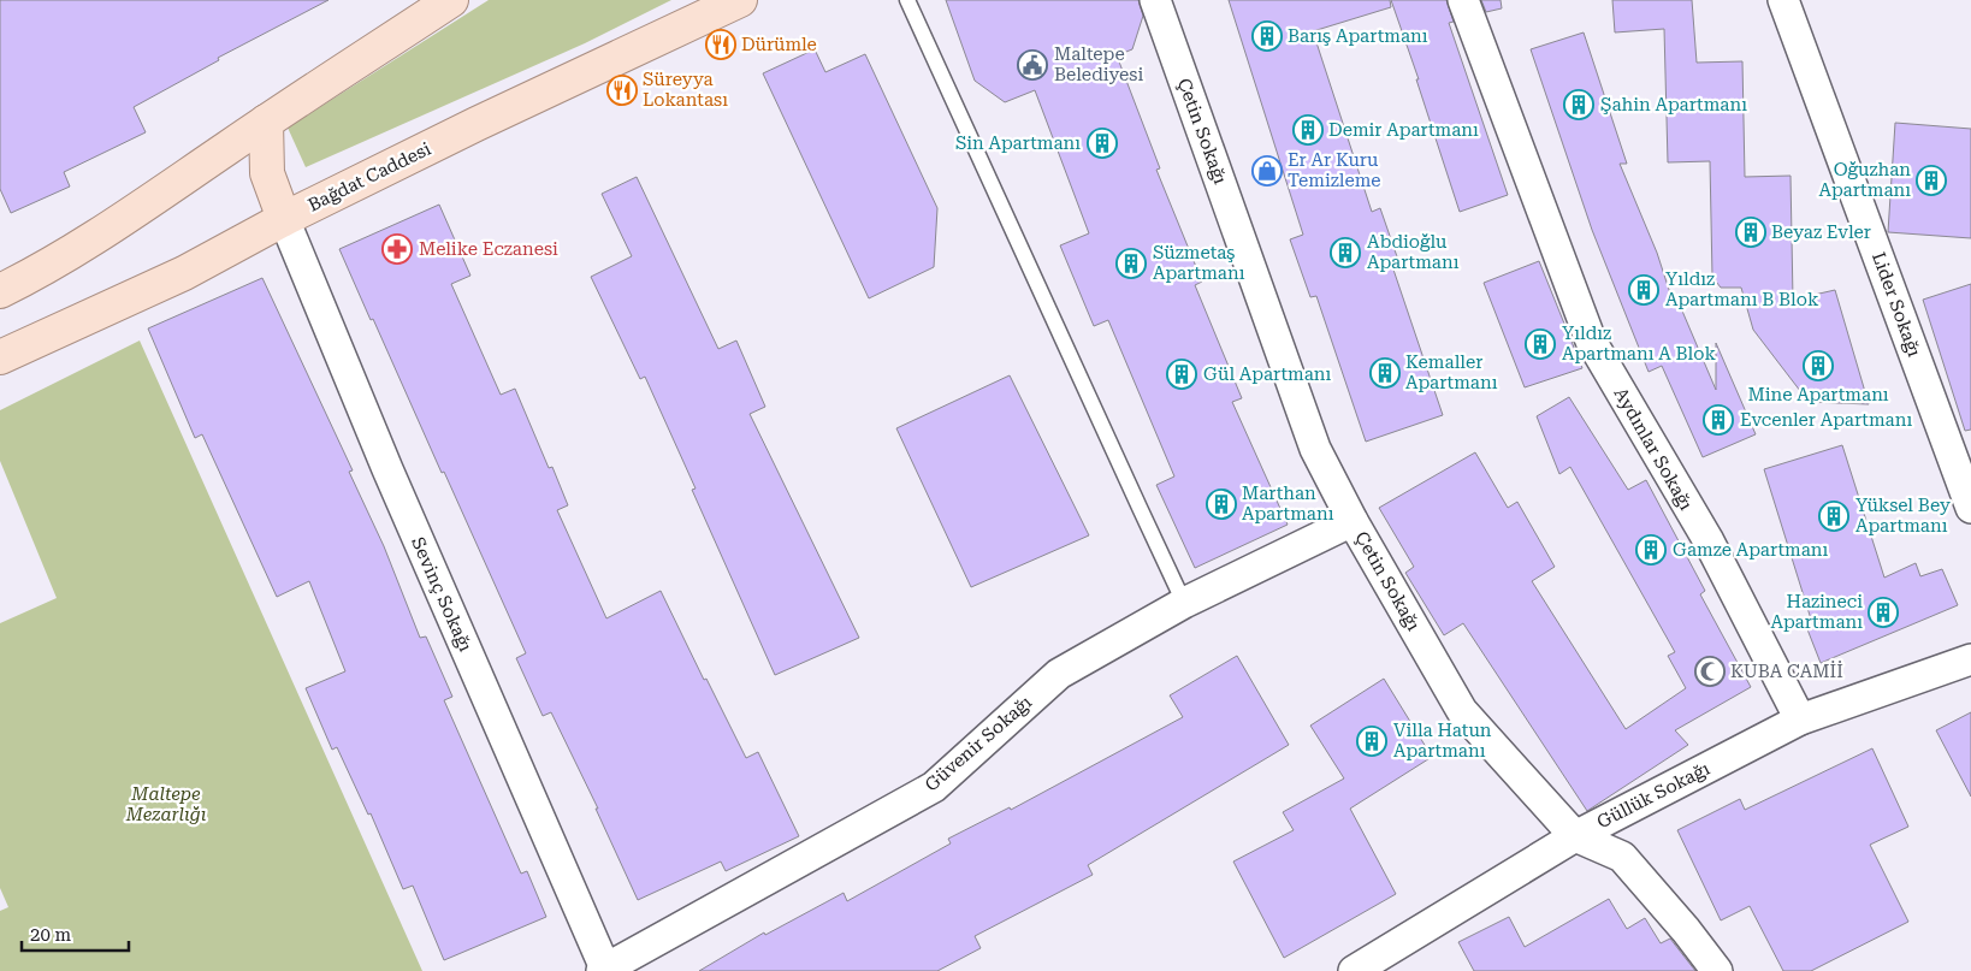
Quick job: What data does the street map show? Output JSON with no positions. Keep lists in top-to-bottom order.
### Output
{
  "streets": {
    "main road": ["Bağdat Caddesi"],
    "street": [
      "Çetin Sokağı",
      "Lider Sokağı",
      "Aydınlar Sokağı",
      "Sevinç Sokağı",
      "Güvenir Sokağı",
      "Güllük Sokağı"
    ]
  },
  "crossings": [
    ["Çetin Sokağı", "Güvenir Sokağı"],
    ["Çetin Sokağı", "Güllük Sokağı"],
    ["Bağdat Caddesi", "Sevinç Sokağı"],
    ["Aydınlar Sokağı", "Güllük Sokağı"],
    ["Sevinç Sokağı", "Güvenir Sokağı"]
  ],
  "parks": ["Maltepe Mezarlığı"],
  "places": {
    "building": [
      "Barış Apartmanı",
      "Şahin Apartmanı",
      "Demir Apartmanı",
      "Sin Apartmanı",
      "Oğuzhan Apartmanı",
      "Beyaz Evler",
      "Abdioğlu Apartmanı",
      "Süzmetaş Apartmanı",
      "Yıldız Apartmanı B Blok",
      "Yıldız Apartmanı A Blok",
      "Mine Apartmanı",
      "Kemaller Apartmanı",
      "Gül Apartmanı",
      "Evcenler Apartmanı",
      "Marthan Apartmanı",
      "Yüksel Bey Apartmanı",
      "Gamze Apartmanı",
      "Hazineci Apartmanı",
      "Villa Hatun Apartmanı"
    ],
    "restaurant": ["Dürümle", "Süreyya Lokantası"],
    "public building": ["Maltepe Belediyesi"],
    "shop": ["Er Ar Kuru Temizleme"],
    "pharmacy": ["Melike Eczanesi"],
    "mosque": ["KUBA CAMİİ"]
  },
  "scale_bar": "20 m"
}
